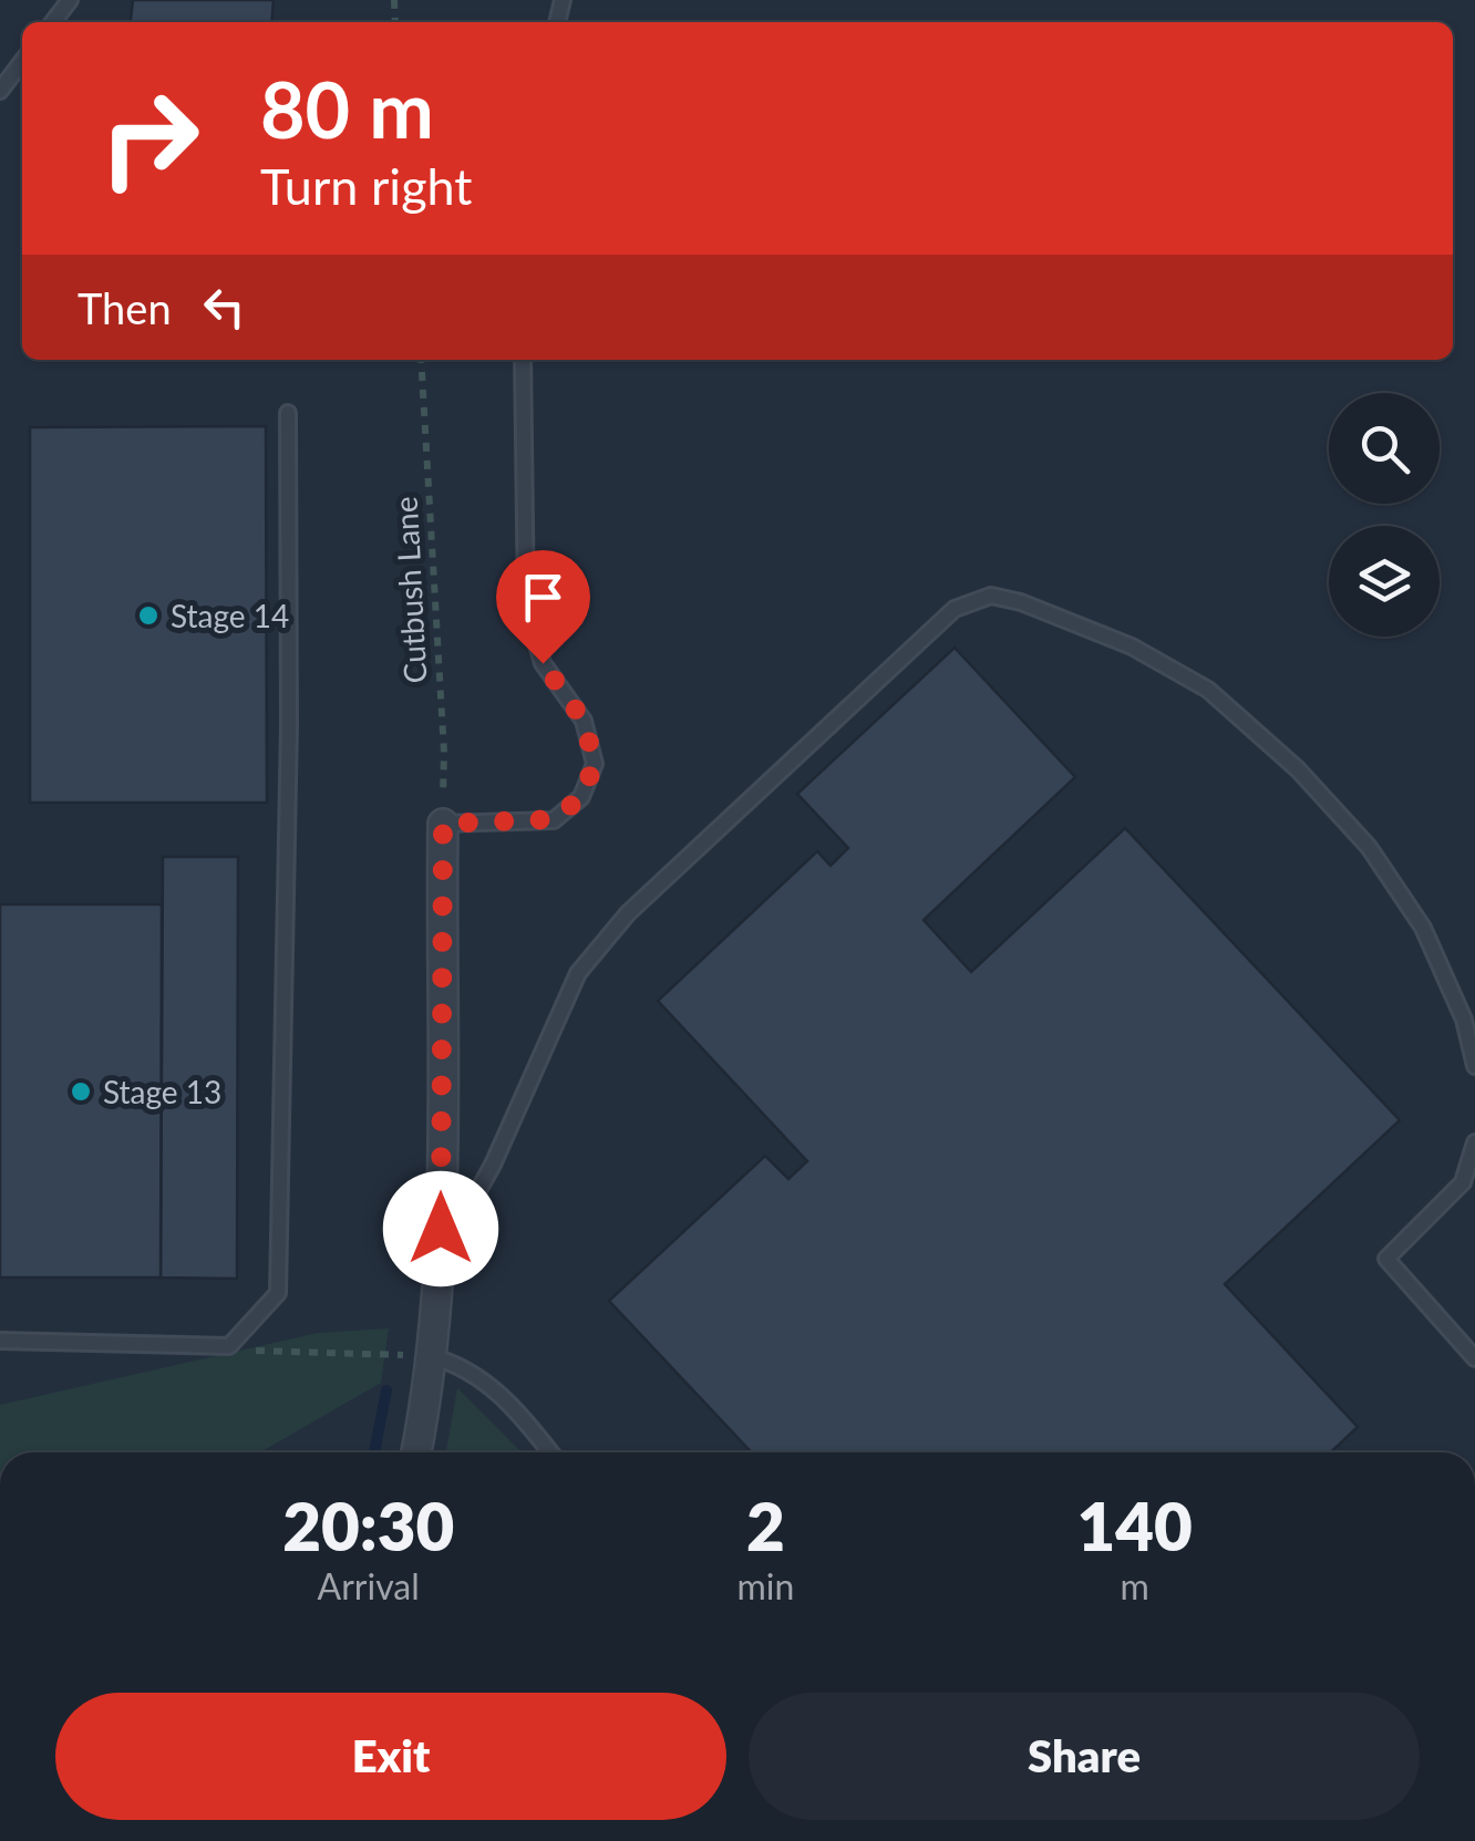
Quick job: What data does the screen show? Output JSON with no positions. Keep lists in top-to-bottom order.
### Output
{
  "streets": {
    "path": ["Cutbush Lane"]
  },
  "places": ["Stage 14", "Stage 13"],
  "page": {
    "turn": ["80 m", "Turn right"],
    "then": "Then",
    "eta": [
      "20:30",
      "Arrival",
      "2",
      "min",
      "140",
      "m"
    ],
    "buttons": ["Exit", "Share"]
  }
}
